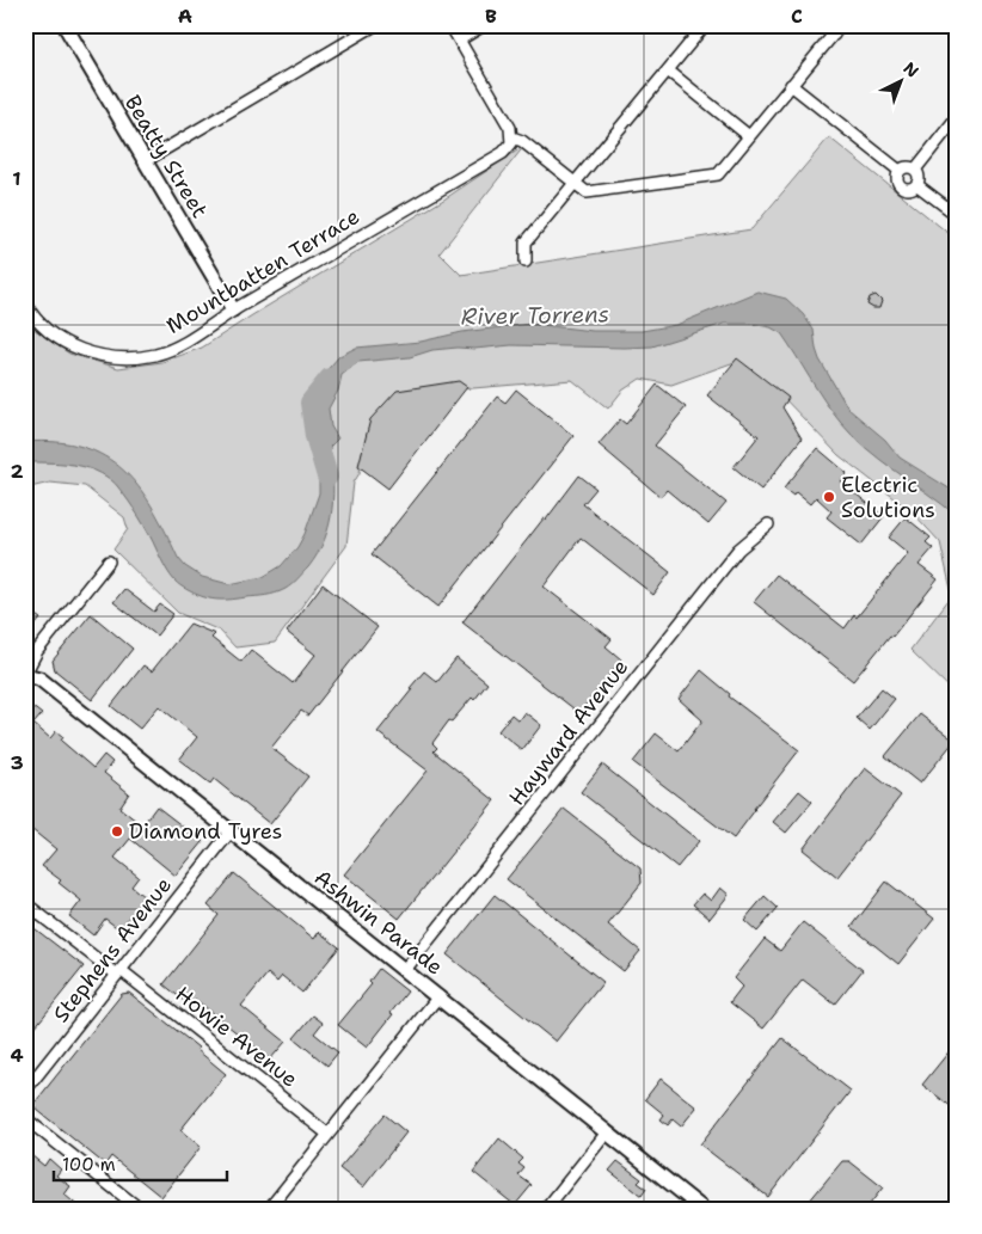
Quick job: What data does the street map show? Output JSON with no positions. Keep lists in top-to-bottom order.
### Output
{
  "streets": {
    "street": [
      "Beatty Street",
      "Mountbatten Terrace",
      "Hayward Avenue",
      "Ashwin Parade",
      "Stephens Avenue",
      "Howie Avenue"
    ]
  },
  "crossings": [
    ["Beatty Street", "Mountbatten Terrace"],
    ["Hayward Avenue", "Ashwin Parade"],
    ["Ashwin Parade", "Stephens Avenue"],
    ["Stephens Avenue", "Howie Avenue"]
  ],
  "water": ["River Torrens"],
  "places": ["Electric Solutions", "Diamond Tyres"],
  "scale_bar": "100 m",
  "north": "top right",
  "grid": {
    "columns": ["A", "B", "C"],
    "rows": [
      "1",
      "2",
      "3",
      "4"
    ]
  }
}
